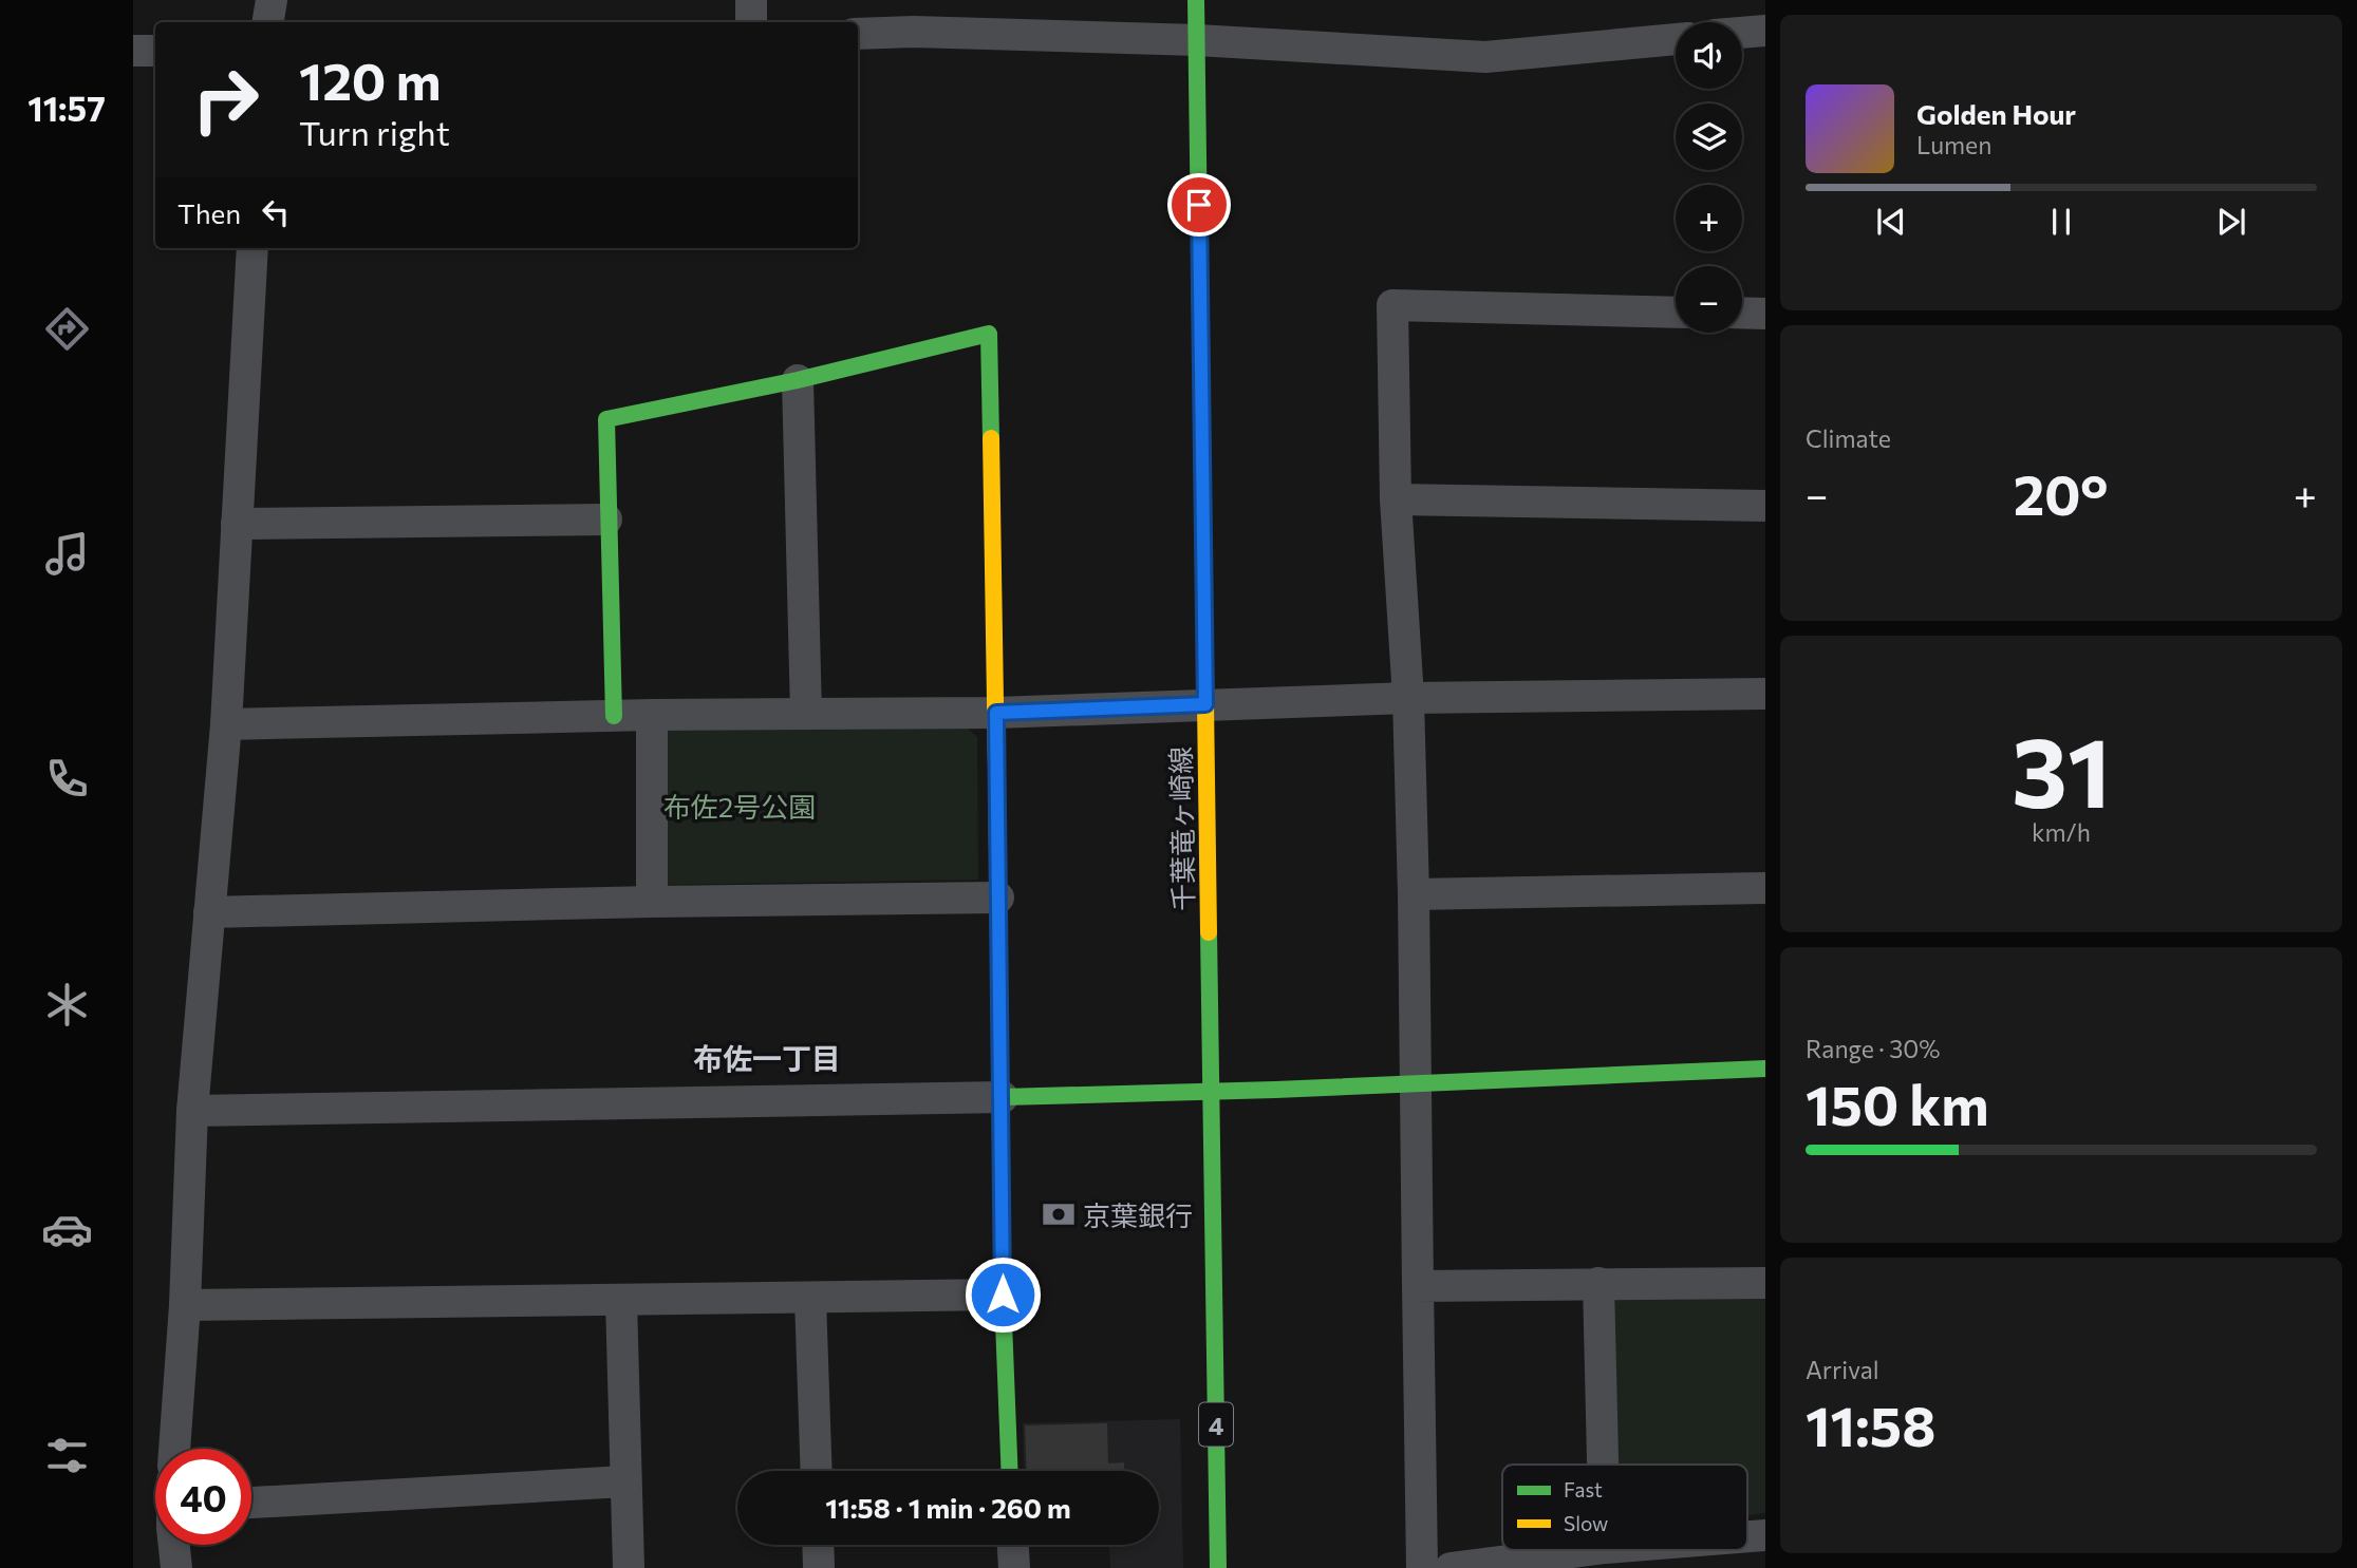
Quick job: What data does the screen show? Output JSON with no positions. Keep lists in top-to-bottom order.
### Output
{
  "streets": {
    "street": ["千葉竜ヶ崎線", "4"]
  },
  "districts": ["布佐一丁目"],
  "parks": ["布佐2号公園"],
  "places": {
    "bank": ["京葉銀行"]
  },
  "legend": ["Fast", "Slow"],
  "page": {
    "tabs": "11:57",
    "map_buttons": ["+", "−"],
    "turn": ["120 m", "Turn right"],
    "song": ["Golden Hour", "Lumen"],
    "then": "Then",
    "tile": [
      "Climate",
      ["31", "km/h"],
      ["Range · 30%", "150 km"],
      ["Arrival", "11:58"]
    ],
    "heat": ["−", "20°", "+"],
    "limit": "40",
    "trip": "11:58 · 1 min · 260 m"
  }
}
